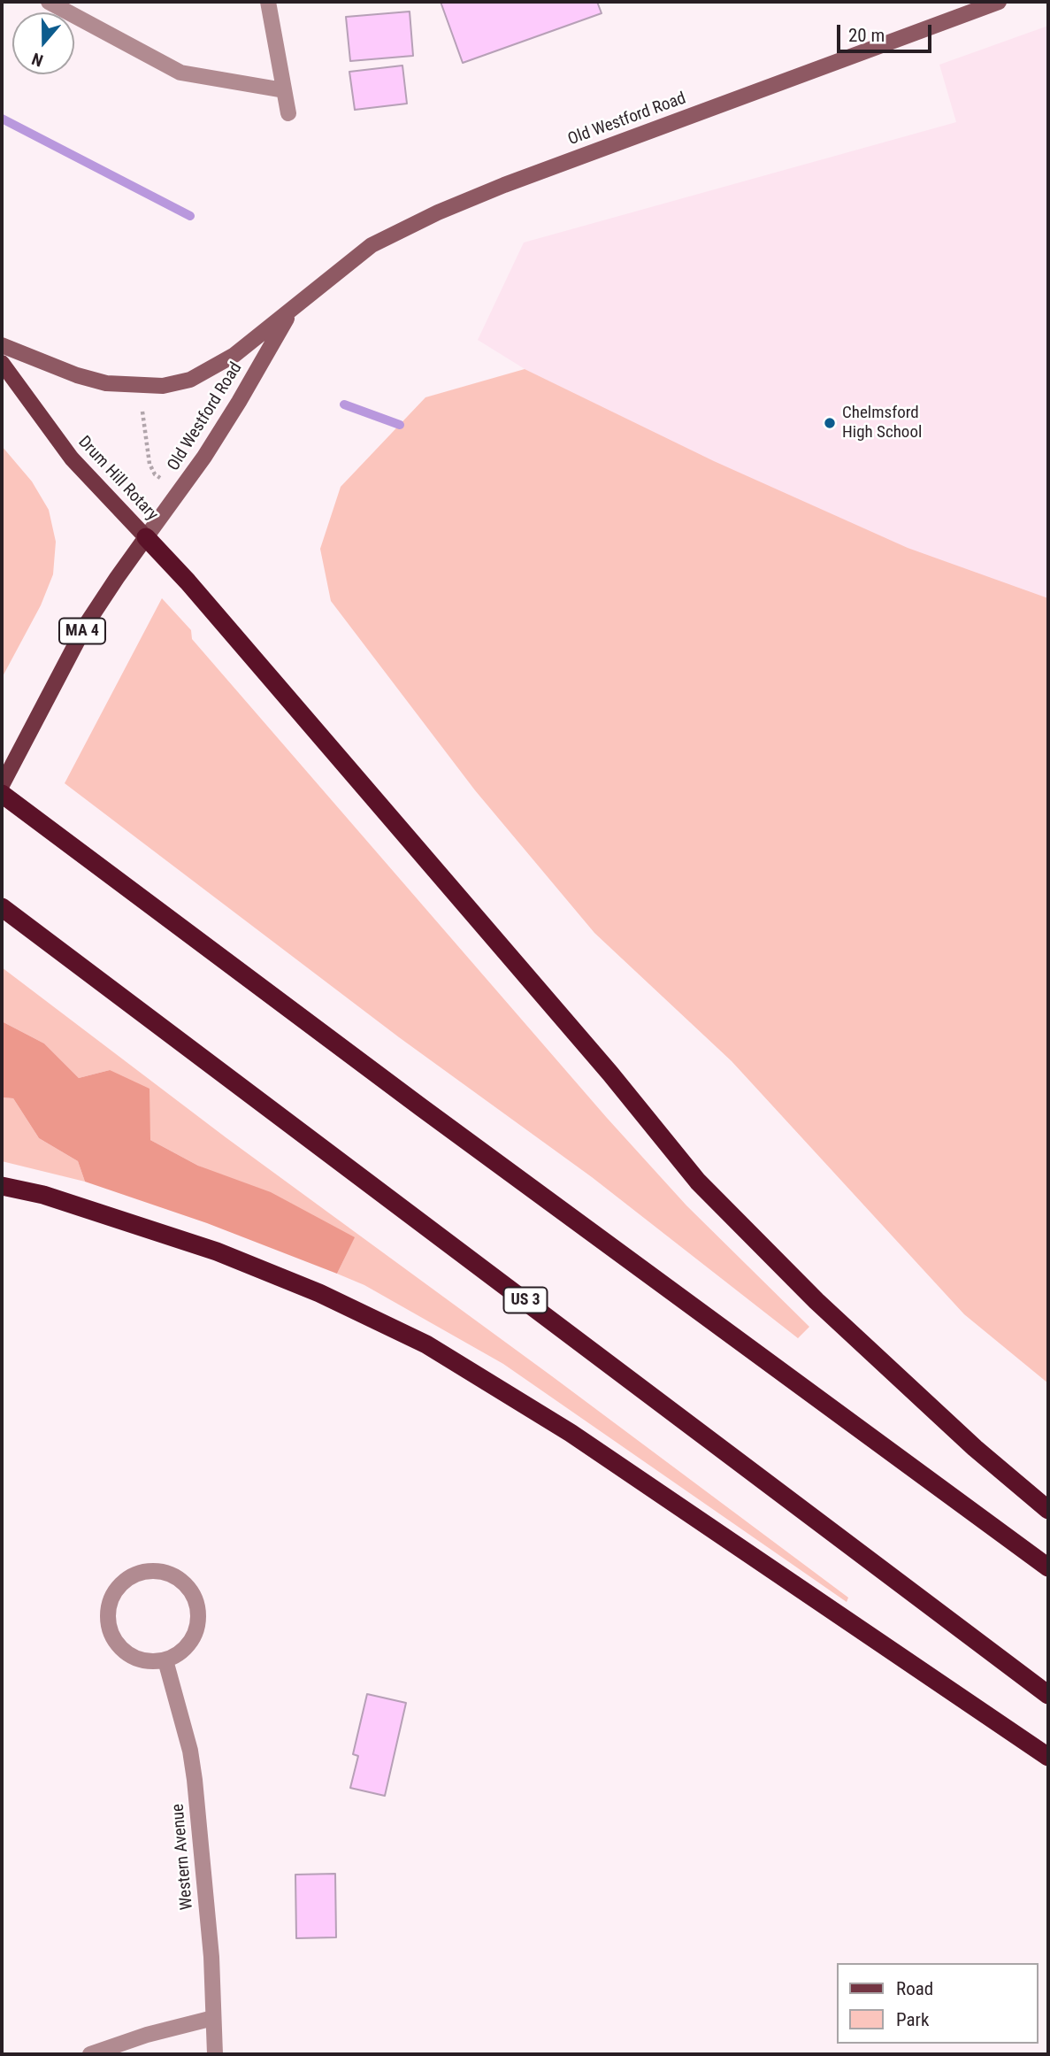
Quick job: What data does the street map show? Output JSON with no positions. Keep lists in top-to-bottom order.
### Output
{
  "streets": {
    "highway": ["US 3"],
    "main road": ["Old Westford Road", "Drum Hill Rotary", "MA 4"],
    "street": ["Western Avenue"]
  },
  "crossings": [
    ["Old Westford Road", "Drum Hill Rotary"]
  ],
  "places": ["Chelmsford High School"],
  "legend": ["Road", "Park"],
  "scale_bar": "20 m",
  "north": "bottom"
}
